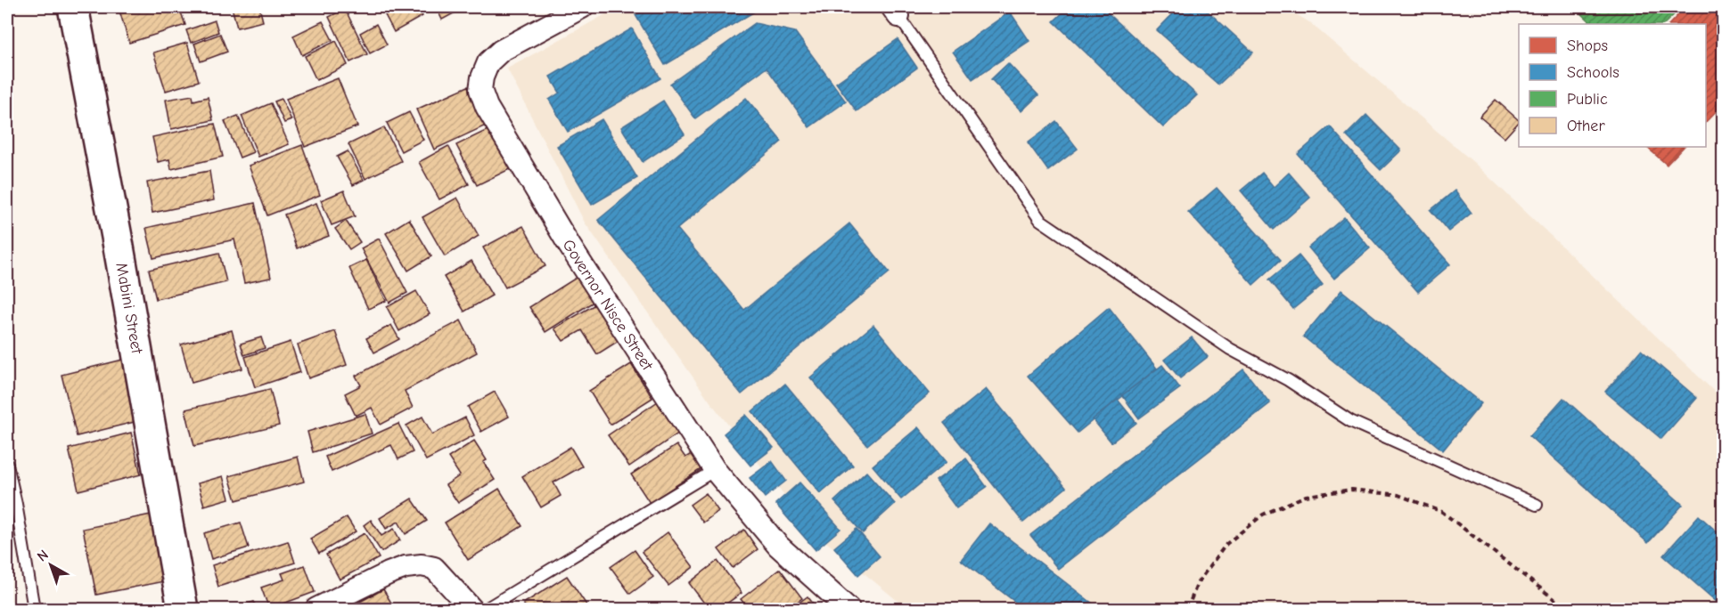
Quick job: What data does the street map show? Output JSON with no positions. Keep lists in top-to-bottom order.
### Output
{
  "streets": {
    "main road": ["Mabini Street"],
    "street": ["Governor Nisce Street"]
  },
  "legend": [
    "Shops",
    "Schools",
    "Public",
    "Other"
  ],
  "north": "top left"
}
